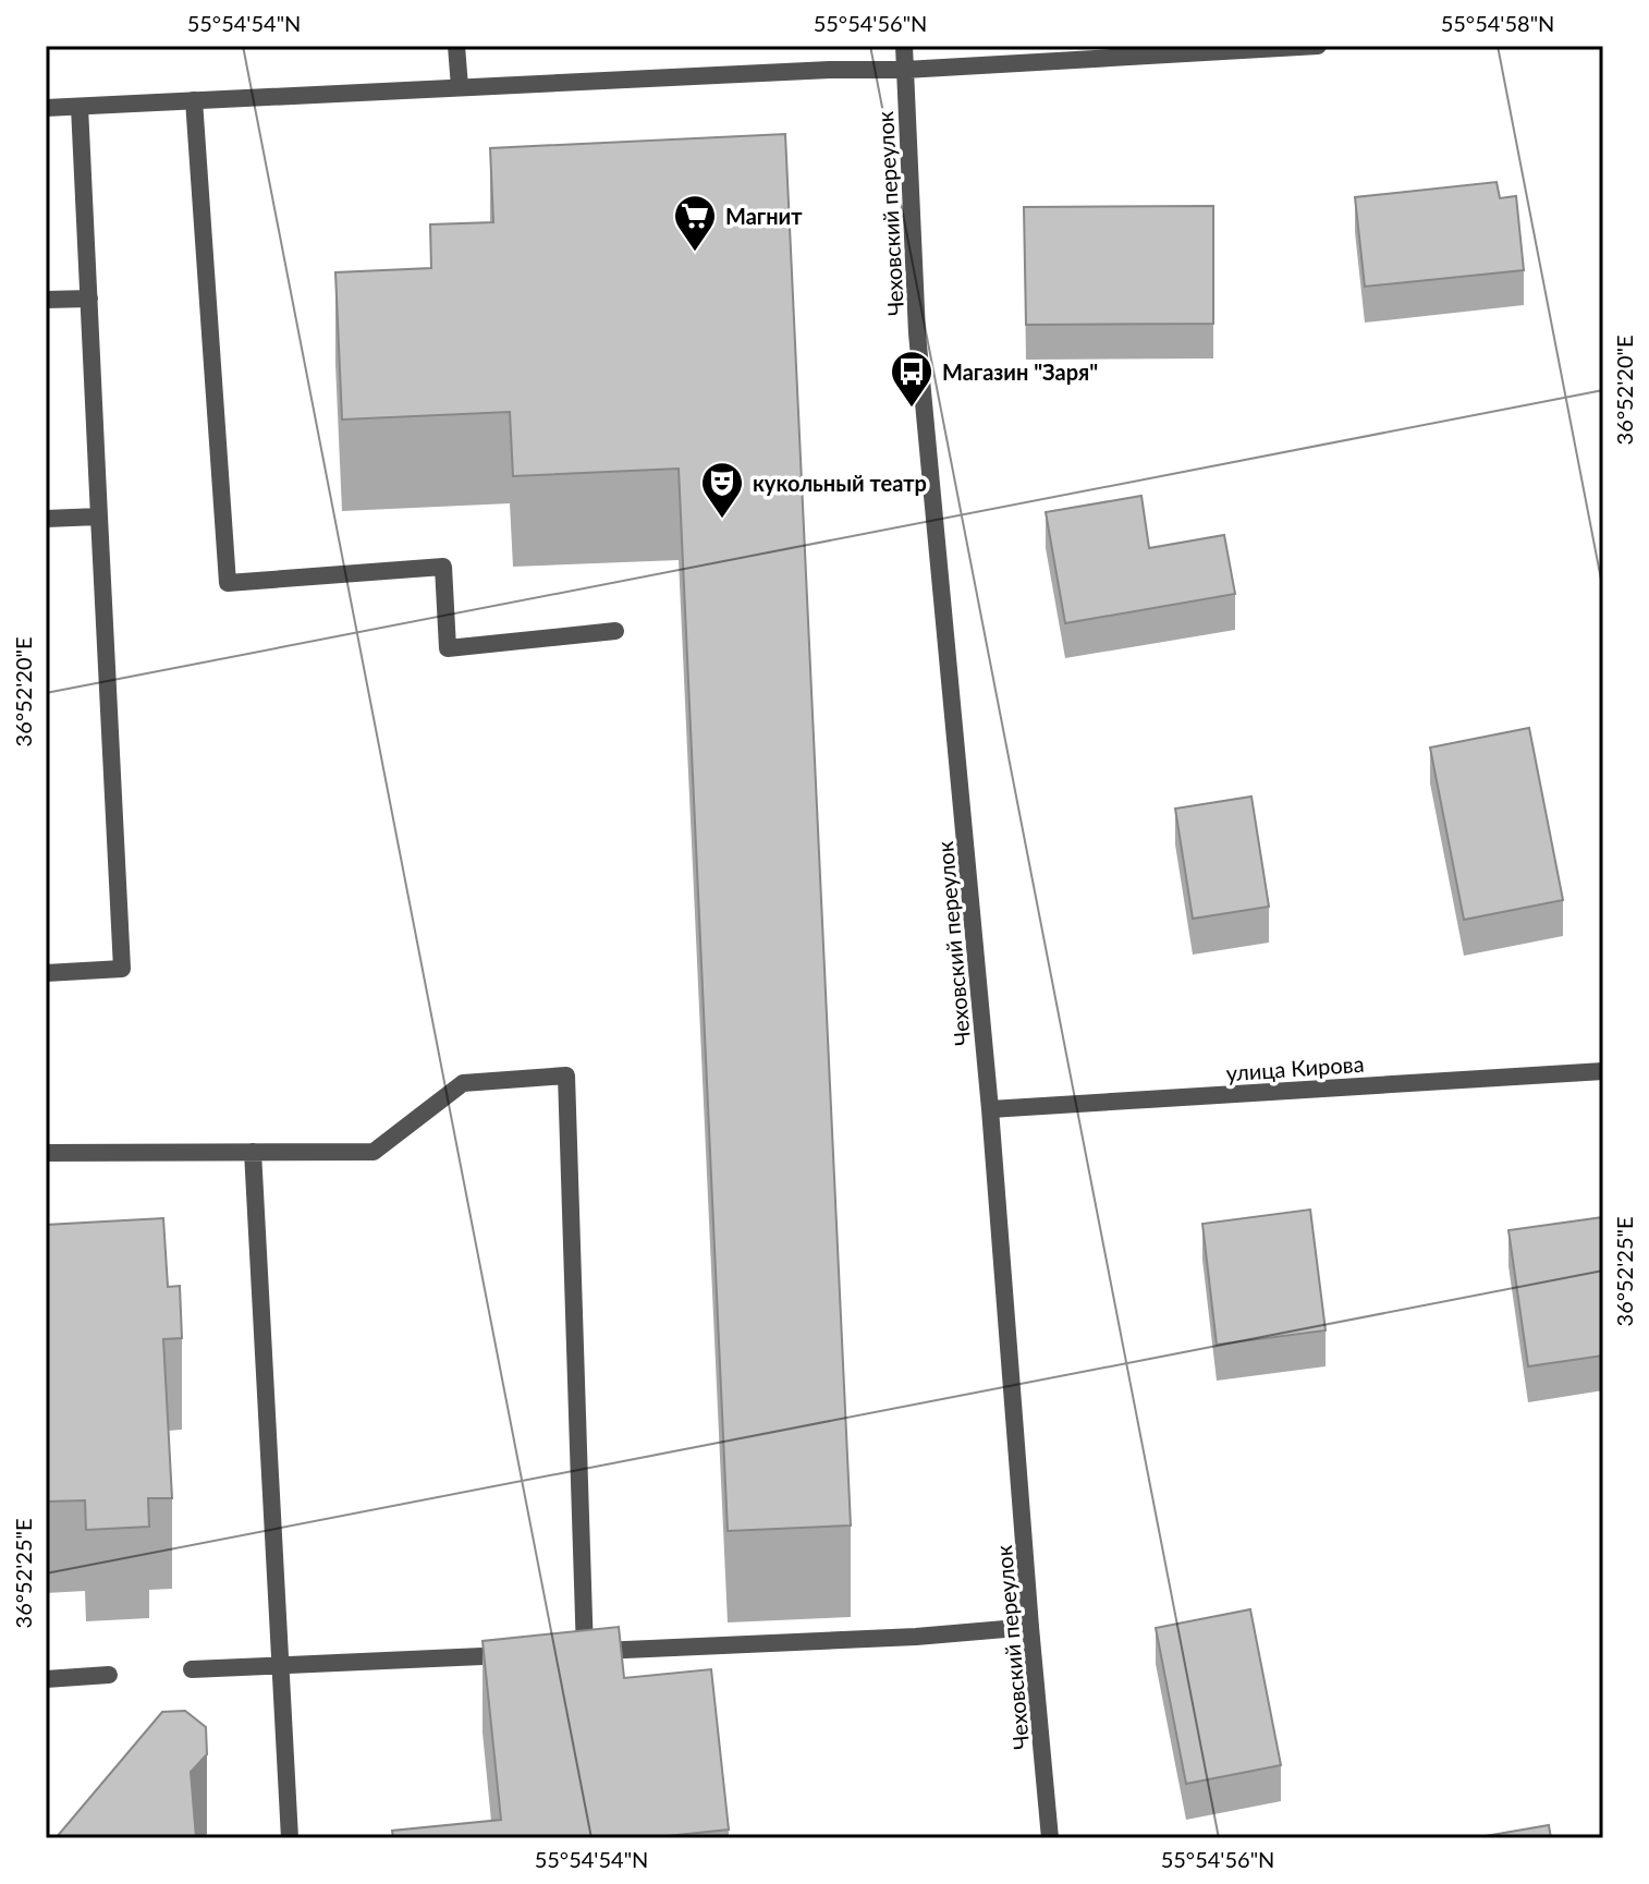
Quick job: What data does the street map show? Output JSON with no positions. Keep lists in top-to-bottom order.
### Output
{
  "streets": {
    "street": ["Чеховский переулок", "улица Кирова"]
  },
  "crossings": [
    ["Чеховский переулок", "улица Кирова"]
  ],
  "places": {
    "supermarket": ["Магнит"],
    "bus stop": ["Магазин \"Заря\""],
    "theatre": ["кукольный театр"]
  },
  "coordinates": [
    "55°54'54\"N",
    "55°54'56\"N",
    "55°54'58\"N",
    "36°52'20\"E",
    "36°52'25\"E"
  ]
}
